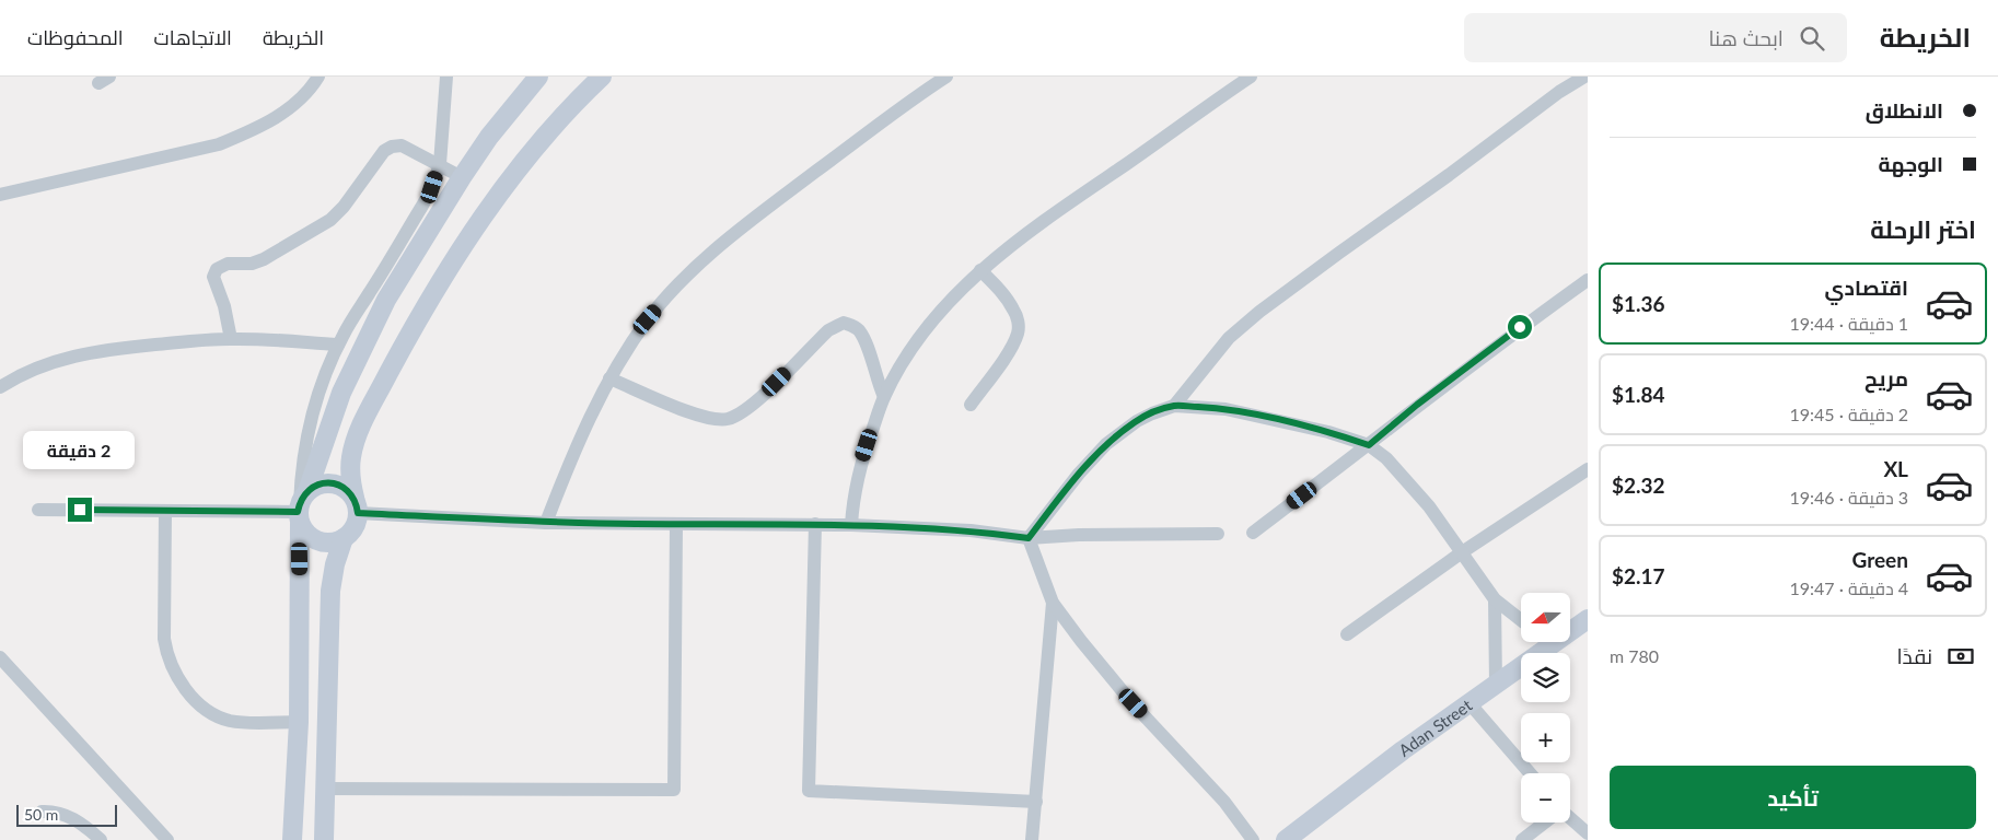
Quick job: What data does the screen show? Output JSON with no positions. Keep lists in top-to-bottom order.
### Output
{
  "streets": {
    "street": ["Adan Street"]
  },
  "scale_bar": "50 m",
  "north": "left",
  "page": {
    "header": "الخريطة",
    "search": "ابحث هنا",
    "nav": ["الخريطة", "الاتجاهات", "المحفوظات"],
    "banner": ["الانطلاق", "الوجهة"],
    "heading": "اختر الرحلة",
    "list": [
      {
        "name": "اقتصادي",
        "note": "1 دقيقة · 19:44",
        "value": "$1.36"
      },
      {
        "name": "مريح",
        "note": "2 دقيقة · 19:45",
        "value": "$1.84"
      },
      {
        "name": "XL",
        "note": "3 دقيقة · 19:46",
        "value": "$2.32"
      },
      {
        "name": "Green",
        "note": "4 دقيقة · 19:47",
        "value": "$2.17"
      }
    ],
    "bubble": "2 دقيقة",
    "map_buttons": ["+", "−"],
    "pay": ["نقدًا", "780 m"],
    "buttons": "تأكيد",
    "scale": "50 m"
  }
}
